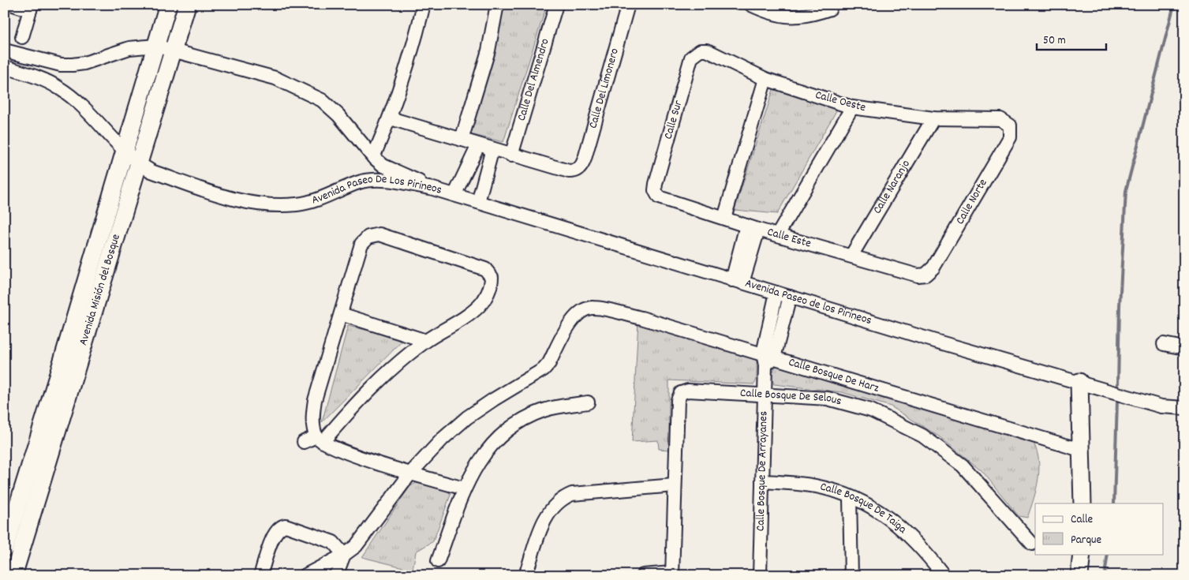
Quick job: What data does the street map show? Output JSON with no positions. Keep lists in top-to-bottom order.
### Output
{
  "streets": {
    "main road": ["Avenida Misión del Bosque"],
    "street": [
      "Calle Del Almendro",
      "Calle Del Limonero",
      "Calle Oeste",
      "Calle Sur",
      "Calle Naranjo",
      "Avenida Paseo De Los Pirineos",
      "Calle Norte",
      "Calle Este",
      "Avenida Paseo de los Pirineos",
      "Calle Bosque De Harz",
      "Calle Bosque De Selous",
      "Calle Bosque De Arrayanes",
      "Calle Bosque De Taiga"
    ]
  },
  "crossings": [
    ["Calle Del Almendro", "Calle Del Limonero"],
    ["Calle Oeste", "Calle Sur"],
    ["Calle Oeste", "Calle Naranjo"],
    ["Calle Oeste", "Calle Norte"],
    ["Calle Sur", "Calle Este"],
    ["Calle Naranjo", "Calle Este"],
    ["Avenida Paseo De Los Pirineos", "Avenida Misión del Bosque"],
    ["Avenida Paseo De Los Pirineos", "Avenida Paseo de los Pirineos"],
    ["Calle Norte", "Calle Este"],
    ["Avenida Paseo de los Pirineos", "Calle Bosque De Arrayanes"],
    ["Calle Bosque De Harz", "Calle Bosque De Arrayanes"],
    ["Calle Bosque De Selous", "Calle Bosque De Arrayanes"],
    ["Calle Bosque De Arrayanes", "Calle Bosque De Taiga"]
  ],
  "legend": ["Calle", "Parque"],
  "scale_bar": "50 m"
}
